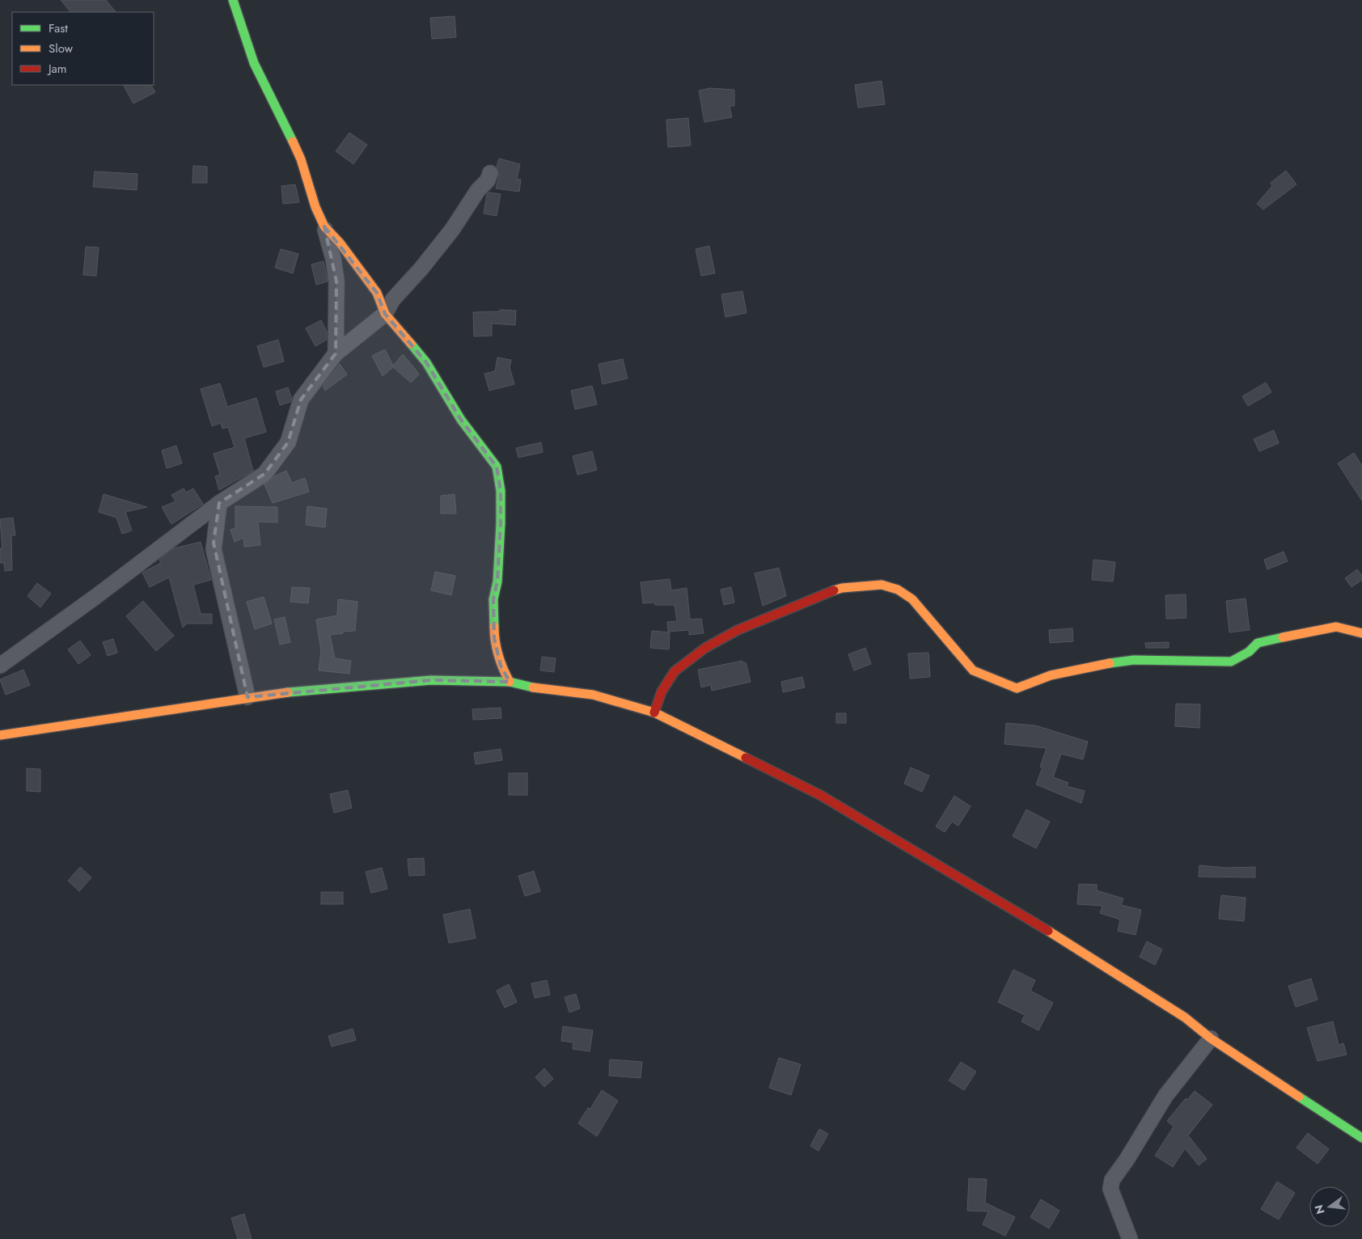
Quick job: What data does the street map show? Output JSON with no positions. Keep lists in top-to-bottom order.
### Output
{
  "legend": ["Fast", "Slow", "Jam"],
  "north": "left"
}
